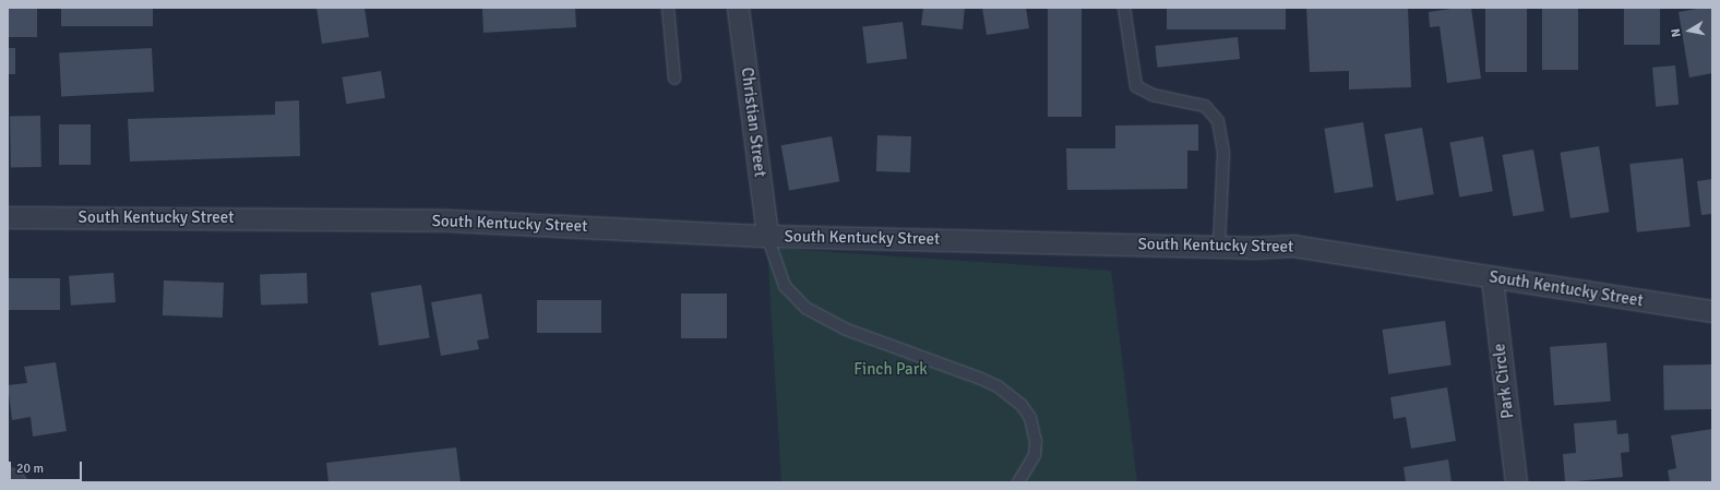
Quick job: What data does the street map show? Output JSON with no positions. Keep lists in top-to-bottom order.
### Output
{
  "streets": {
    "street": ["Christian Street", "South Kentucky Street", "Park Circle"]
  },
  "crossings": [
    ["Christian Street", "South Kentucky Street"],
    ["South Kentucky Street", "Park Circle"]
  ],
  "parks": ["Finch Park"],
  "scale_bar": "20 m",
  "north": "left"
}
